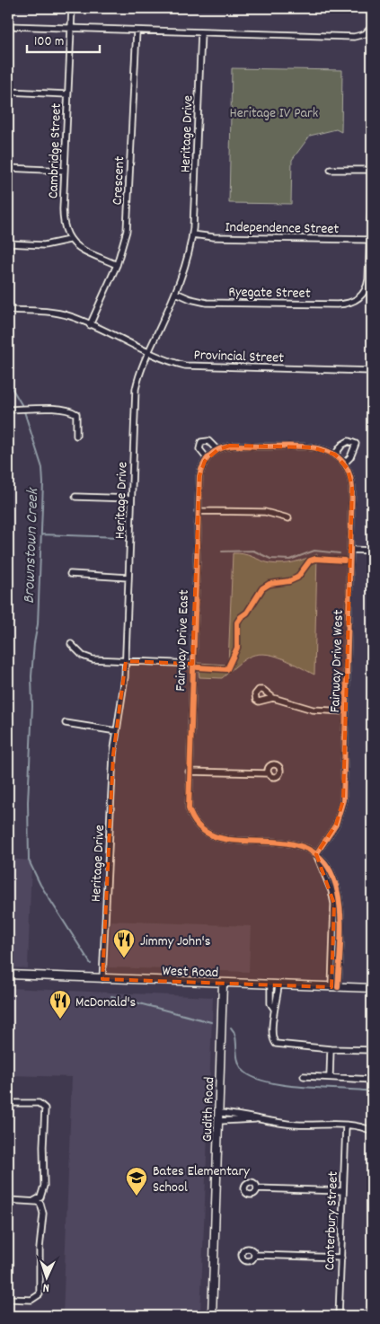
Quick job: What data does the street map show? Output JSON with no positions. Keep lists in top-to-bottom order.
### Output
{
  "streets": {
    "main road": ["West Road", "Gudith Road"],
    "street": [
      "Heritage Drive",
      "Cambridge Street",
      "Crescent",
      "Independence Street",
      "Ryegate Street",
      "Provincial Street",
      "Fairway Drive East",
      "Fairway Drive West",
      "Canterbury Street"
    ]
  },
  "crossings": [
    ["Heritage Drive", "Independence Street"],
    ["Heritage Drive", "Ryegate Street"],
    ["Heritage Drive", "Provincial Street"],
    ["Heritage Drive", "West Road"],
    ["Crescent", "Provincial Street"],
    ["Independence Street", "Ryegate Street"],
    ["Fairway Drive East", "Fairway Drive West"],
    ["West Road", "Gudith Road"]
  ],
  "water": ["Brownstown Creek"],
  "parks": ["Heritage IV Park"],
  "places": {
    "restaurant": ["Jimmy John's", "McDonald's"],
    "school or university": ["Bates Elementary School"]
  },
  "scale_bar": "100 m",
  "north": "bottom"
}
